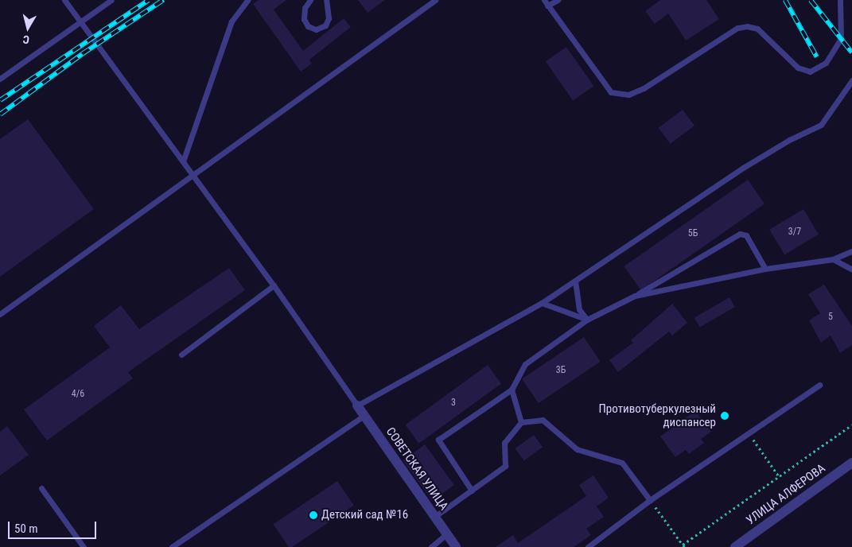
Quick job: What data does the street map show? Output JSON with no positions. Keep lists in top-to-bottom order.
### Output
{
  "streets": {
    "street": ["СОВЕТСКАЯ УЛИЦА", "УЛИЦА АЛФЕРОВА"]
  },
  "places": ["Противотуберкулезный диспансер", "Детский сад №16"],
  "house_numbers": [
    "3/7",
    "5Б",
    "5",
    "3Б",
    "4/6",
    "3"
  ],
  "scale_bar": "50 m",
  "north": "bottom"
}
